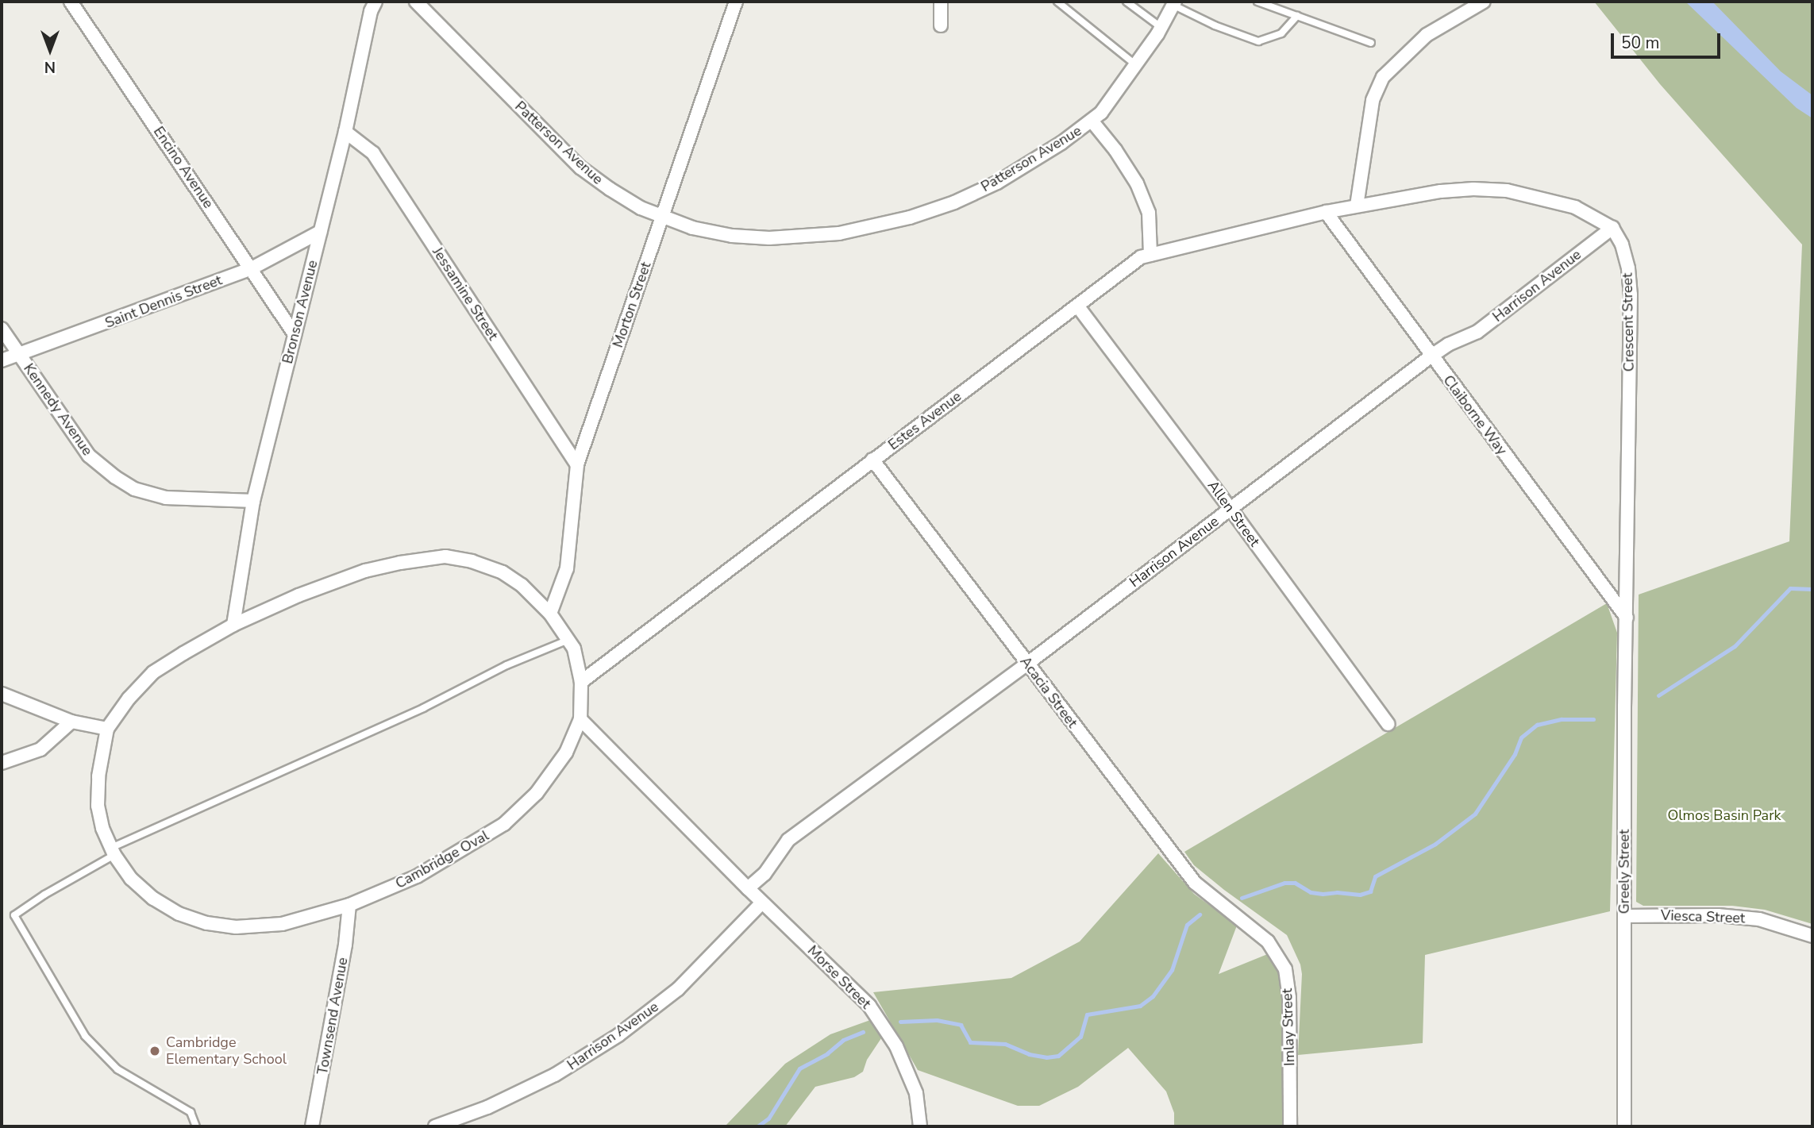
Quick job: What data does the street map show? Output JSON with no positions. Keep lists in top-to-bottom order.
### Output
{
  "streets": {
    "street": [
      "Patterson Avenue",
      "Encino Avenue",
      "Harrison Avenue",
      "Jessamine Street",
      "Saint Dennis Street",
      "Morton Street",
      "Bronson Avenue",
      "Crescent Street",
      "Kennedy Avenue",
      "Claiborne Way",
      "Estes Avenue",
      "Allen Street",
      "Acacia Street",
      "Cambridge Oval",
      "Greely Street",
      "Viesca Street",
      "Morse Street",
      "Townsend Avenue",
      "Imlay Street"
    ]
  },
  "crossings": [
    ["Patterson Avenue", "Morton Street"],
    ["Encino Avenue", "Saint Dennis Street"],
    ["Encino Avenue", "Bronson Avenue"],
    ["Harrison Avenue", "Crescent Street"],
    ["Harrison Avenue", "Claiborne Way"],
    ["Harrison Avenue", "Allen Street"],
    ["Harrison Avenue", "Acacia Street"],
    ["Harrison Avenue", "Morse Street"],
    ["Jessamine Street", "Morton Street"],
    ["Jessamine Street", "Bronson Avenue"],
    ["Saint Dennis Street", "Bronson Avenue"],
    ["Saint Dennis Street", "Kennedy Avenue"],
    ["Morton Street", "Cambridge Oval"],
    ["Bronson Avenue", "Kennedy Avenue"],
    ["Bronson Avenue", "Cambridge Oval"],
    ["Crescent Street", "Claiborne Way"],
    ["Crescent Street", "Greely Street"],
    ["Claiborne Way", "Greely Street"],
    ["Estes Avenue", "Allen Street"],
    ["Estes Avenue", "Acacia Street"],
    ["Estes Avenue", "Cambridge Oval"],
    ["Acacia Street", "Imlay Street"],
    ["Cambridge Oval", "Townsend Avenue"],
    ["Greely Street", "Viesca Street"]
  ],
  "parks": ["Olmos Basin Park"],
  "places": ["Cambridge Elementary School"],
  "scale_bar": "50 m",
  "north": "bottom"
}
